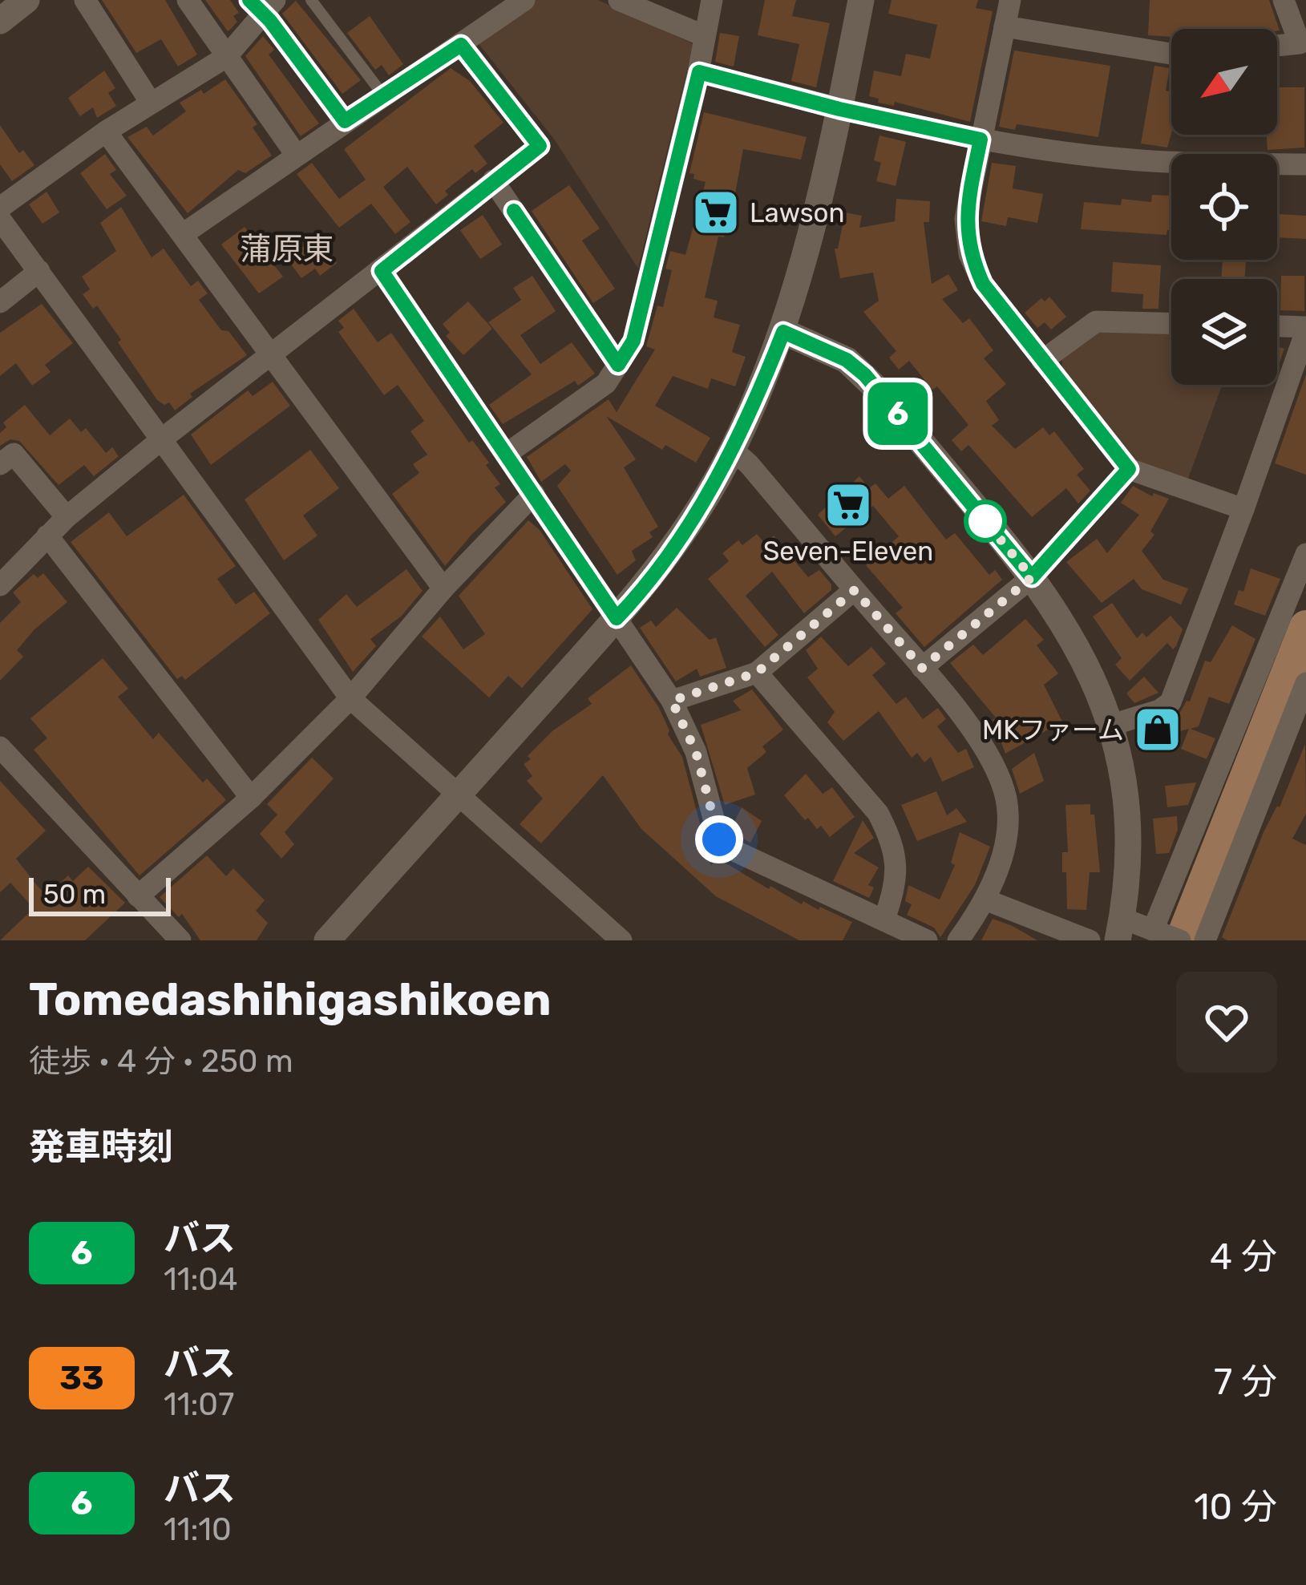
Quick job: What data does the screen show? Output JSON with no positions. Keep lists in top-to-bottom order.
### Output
{
  "districts": ["蒲原東"],
  "places": {
    "supermarket": ["Lawson", "Seven-Eleven"],
    "shop": ["MKファーム"]
  },
  "lines": ["bus line 6"],
  "scale_bar": "50 m",
  "north": "bottom left",
  "page": {
    "on_map": "6",
    "scale": "50 m",
    "heading": [
      ["Tomedashihigashikoen", "徒歩 · 4 分 · 250 m"],
      "発車時刻"
    ],
    "list": [
      {
        "mark": "6",
        "name": "バス",
        "note": "11:04",
        "value": "4 分"
      },
      {
        "mark": "33",
        "name": "バス",
        "note": "11:07",
        "value": "7 分"
      },
      {
        "mark": "6",
        "name": "バス",
        "note": "11:10",
        "value": "10 分"
      }
    ]
  }
}
